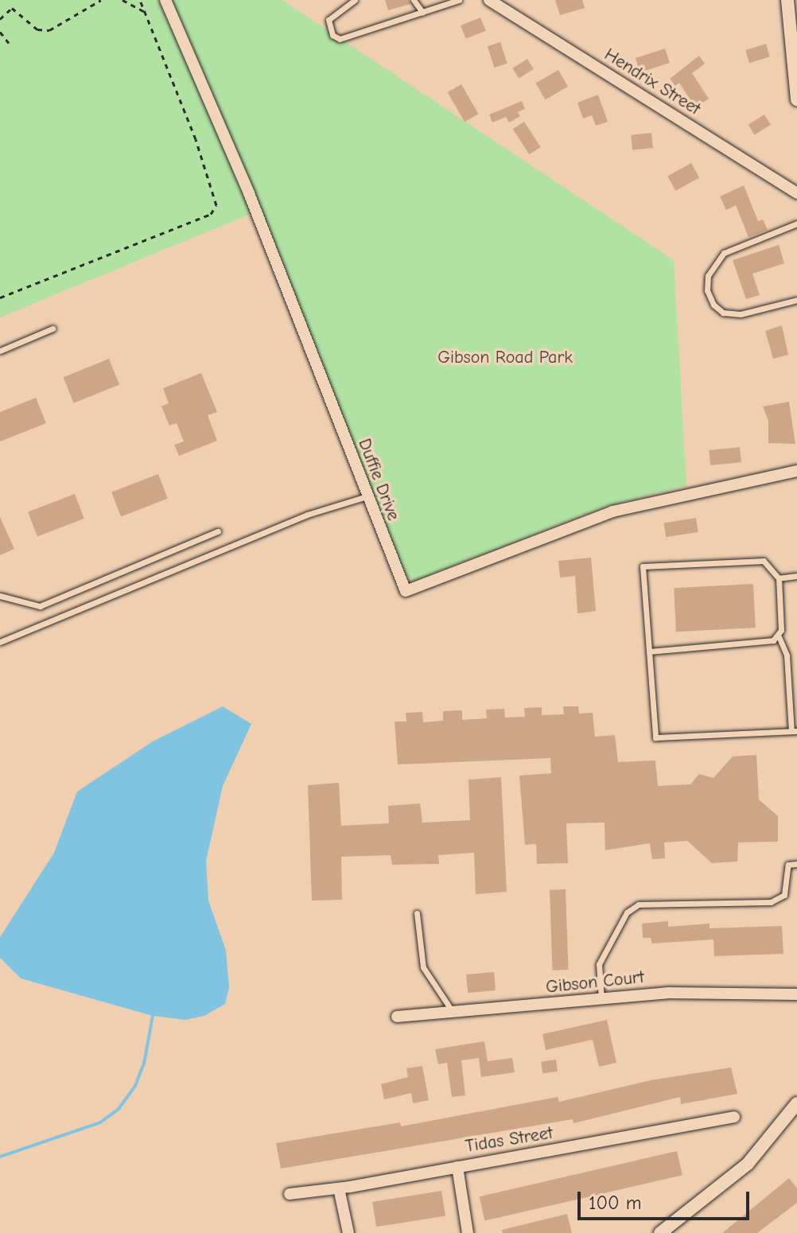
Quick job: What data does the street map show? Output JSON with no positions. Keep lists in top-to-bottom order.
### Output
{
  "streets": {
    "street": [
      "Hendrix Street",
      "Duffie Drive",
      "Gibson Court",
      "Tidas Street"
    ]
  },
  "parks": ["Gibson Road Park"],
  "scale_bar": "100 m"
}
